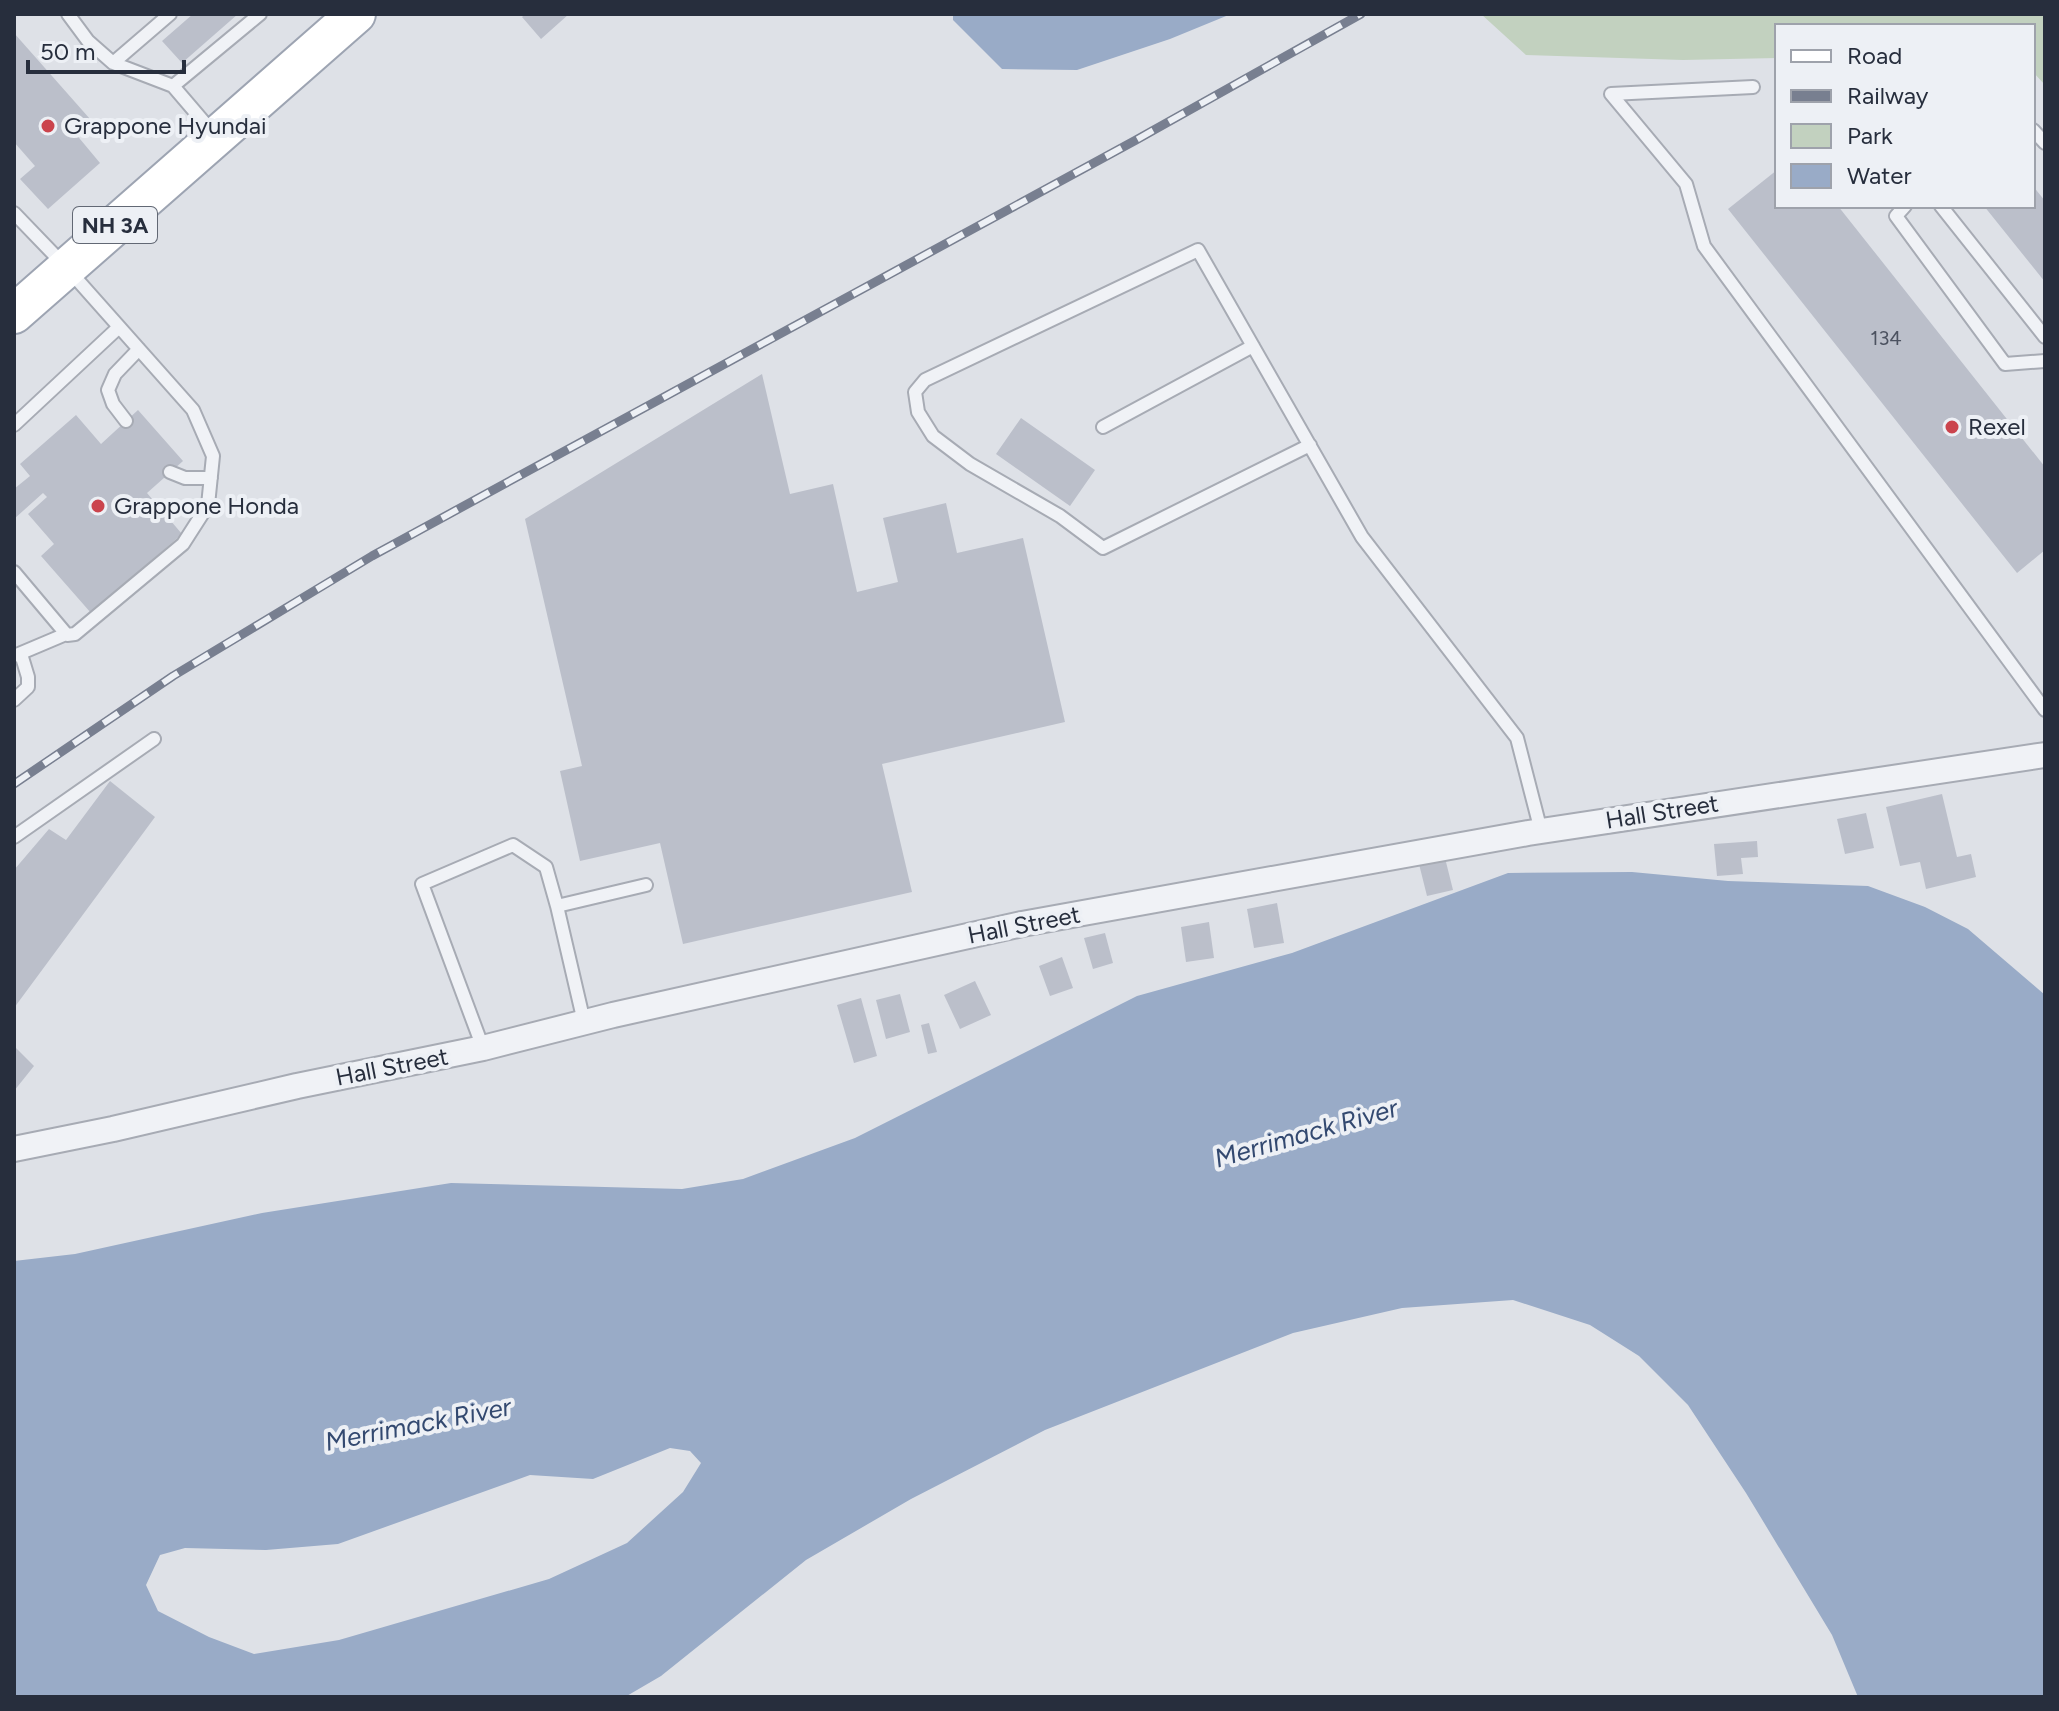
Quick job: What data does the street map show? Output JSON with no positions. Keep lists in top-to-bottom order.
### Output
{
  "streets": {
    "main road": ["NH 3A"],
    "street": ["Hall Street"]
  },
  "water": ["Merrimack River"],
  "places": ["Grappone Hyundai", "Rexel", "Grappone Honda"],
  "house_numbers": ["134"],
  "legend": [
    "Road",
    "Railway",
    "Park",
    "Water"
  ],
  "scale_bar": "50 m"
}
